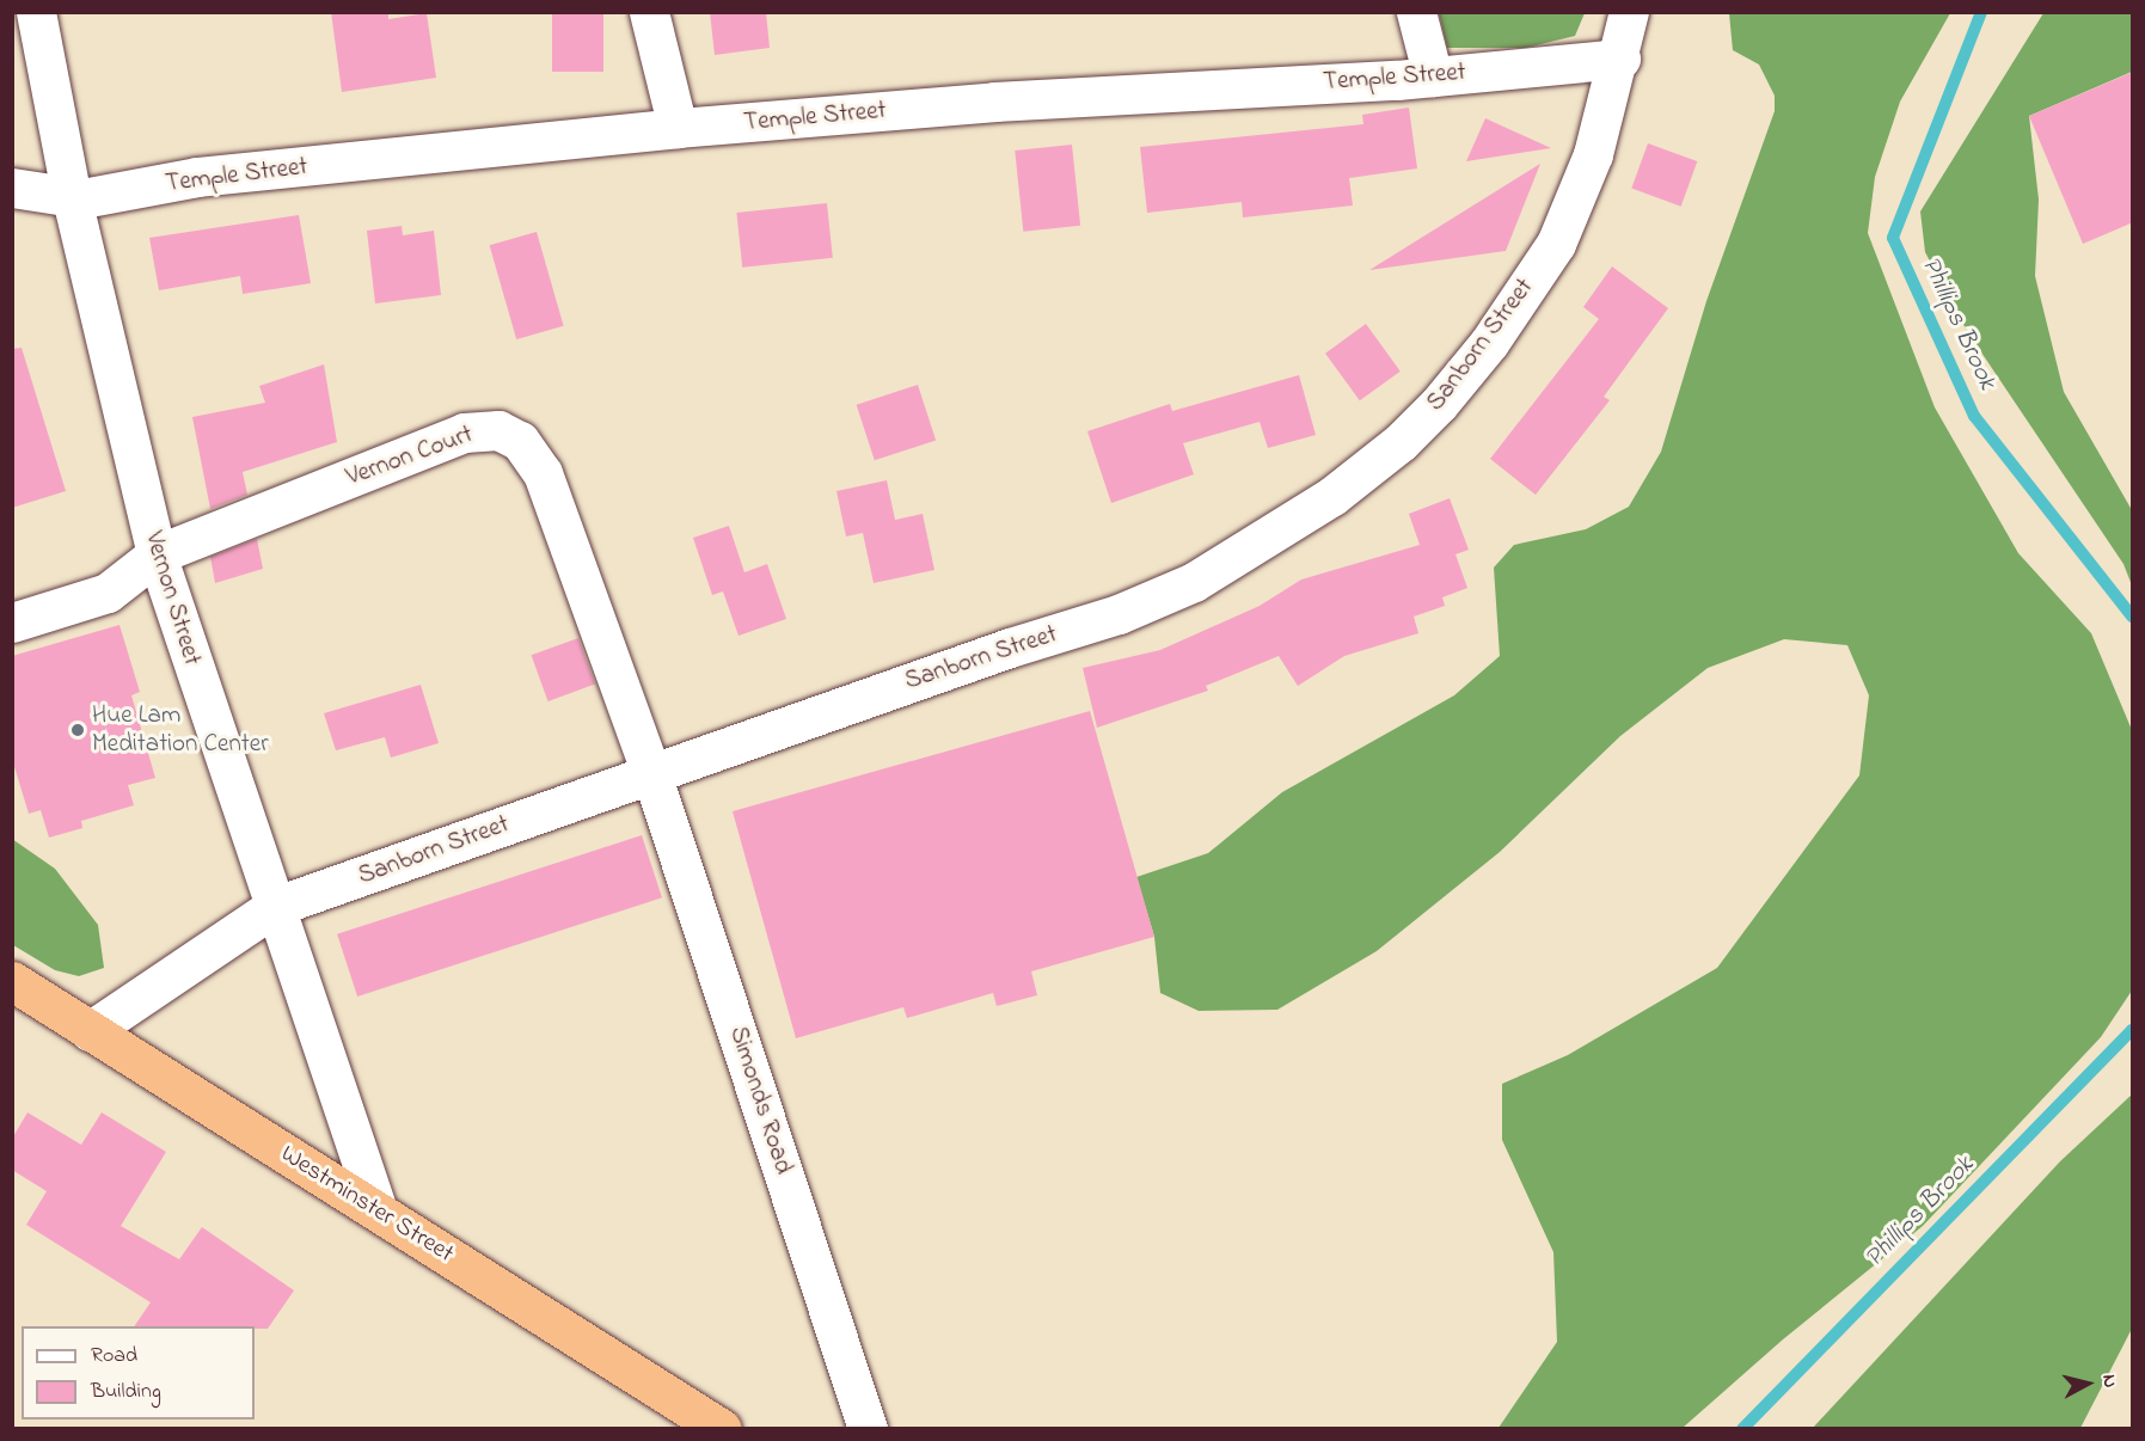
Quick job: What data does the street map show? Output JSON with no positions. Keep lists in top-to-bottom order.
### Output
{
  "streets": {
    "highway": ["Westminster Street"],
    "street": [
      "Temple Street",
      "Sanborn Street",
      "Vernon Court",
      "Vernon Street",
      "Simonds Road"
    ]
  },
  "crossings": [
    ["Temple Street", "Sanborn Street"],
    ["Temple Street", "Vernon Street"],
    ["Sanborn Street", "Vernon Court"],
    ["Sanborn Street", "Vernon Street"],
    ["Sanborn Street", "Simonds Road"],
    ["Sanborn Street", "Westminster Street"],
    ["Vernon Court", "Vernon Street"],
    ["Vernon Court", "Simonds Road"],
    ["Vernon Street", "Westminster Street"]
  ],
  "water": ["Phillips Brook"],
  "places": ["Hue Lam Meditation Center"],
  "legend": ["Road", "Building"],
  "north": "right"
}
